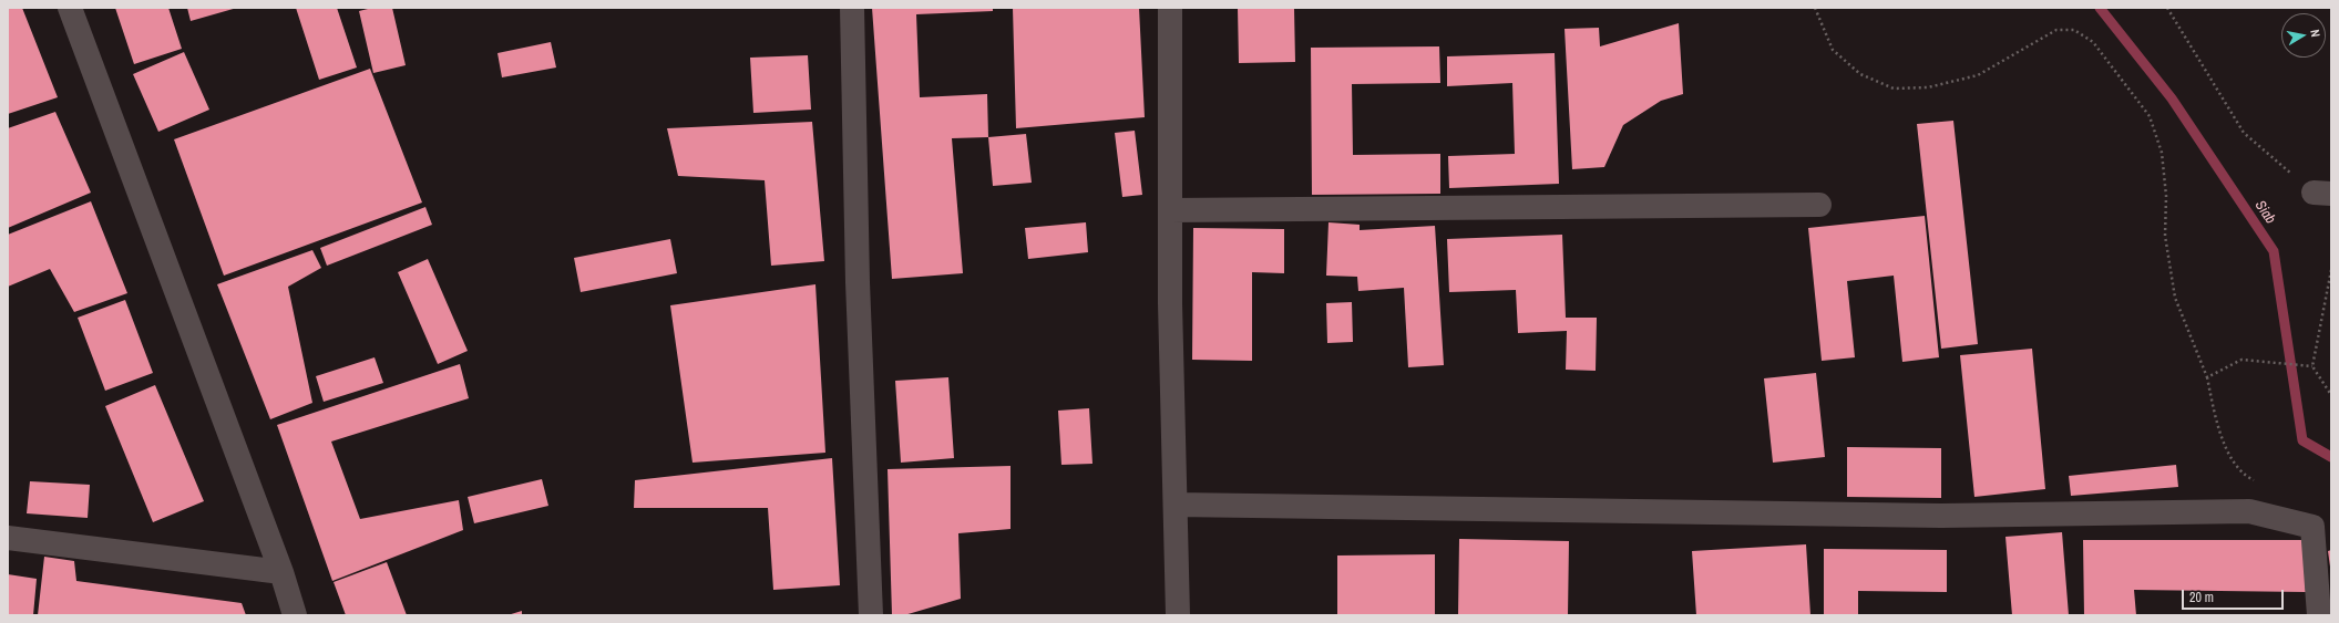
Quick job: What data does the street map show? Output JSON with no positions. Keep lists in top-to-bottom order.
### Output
{
  "water": ["Siab"],
  "scale_bar": "20 m",
  "north": "right"
}
